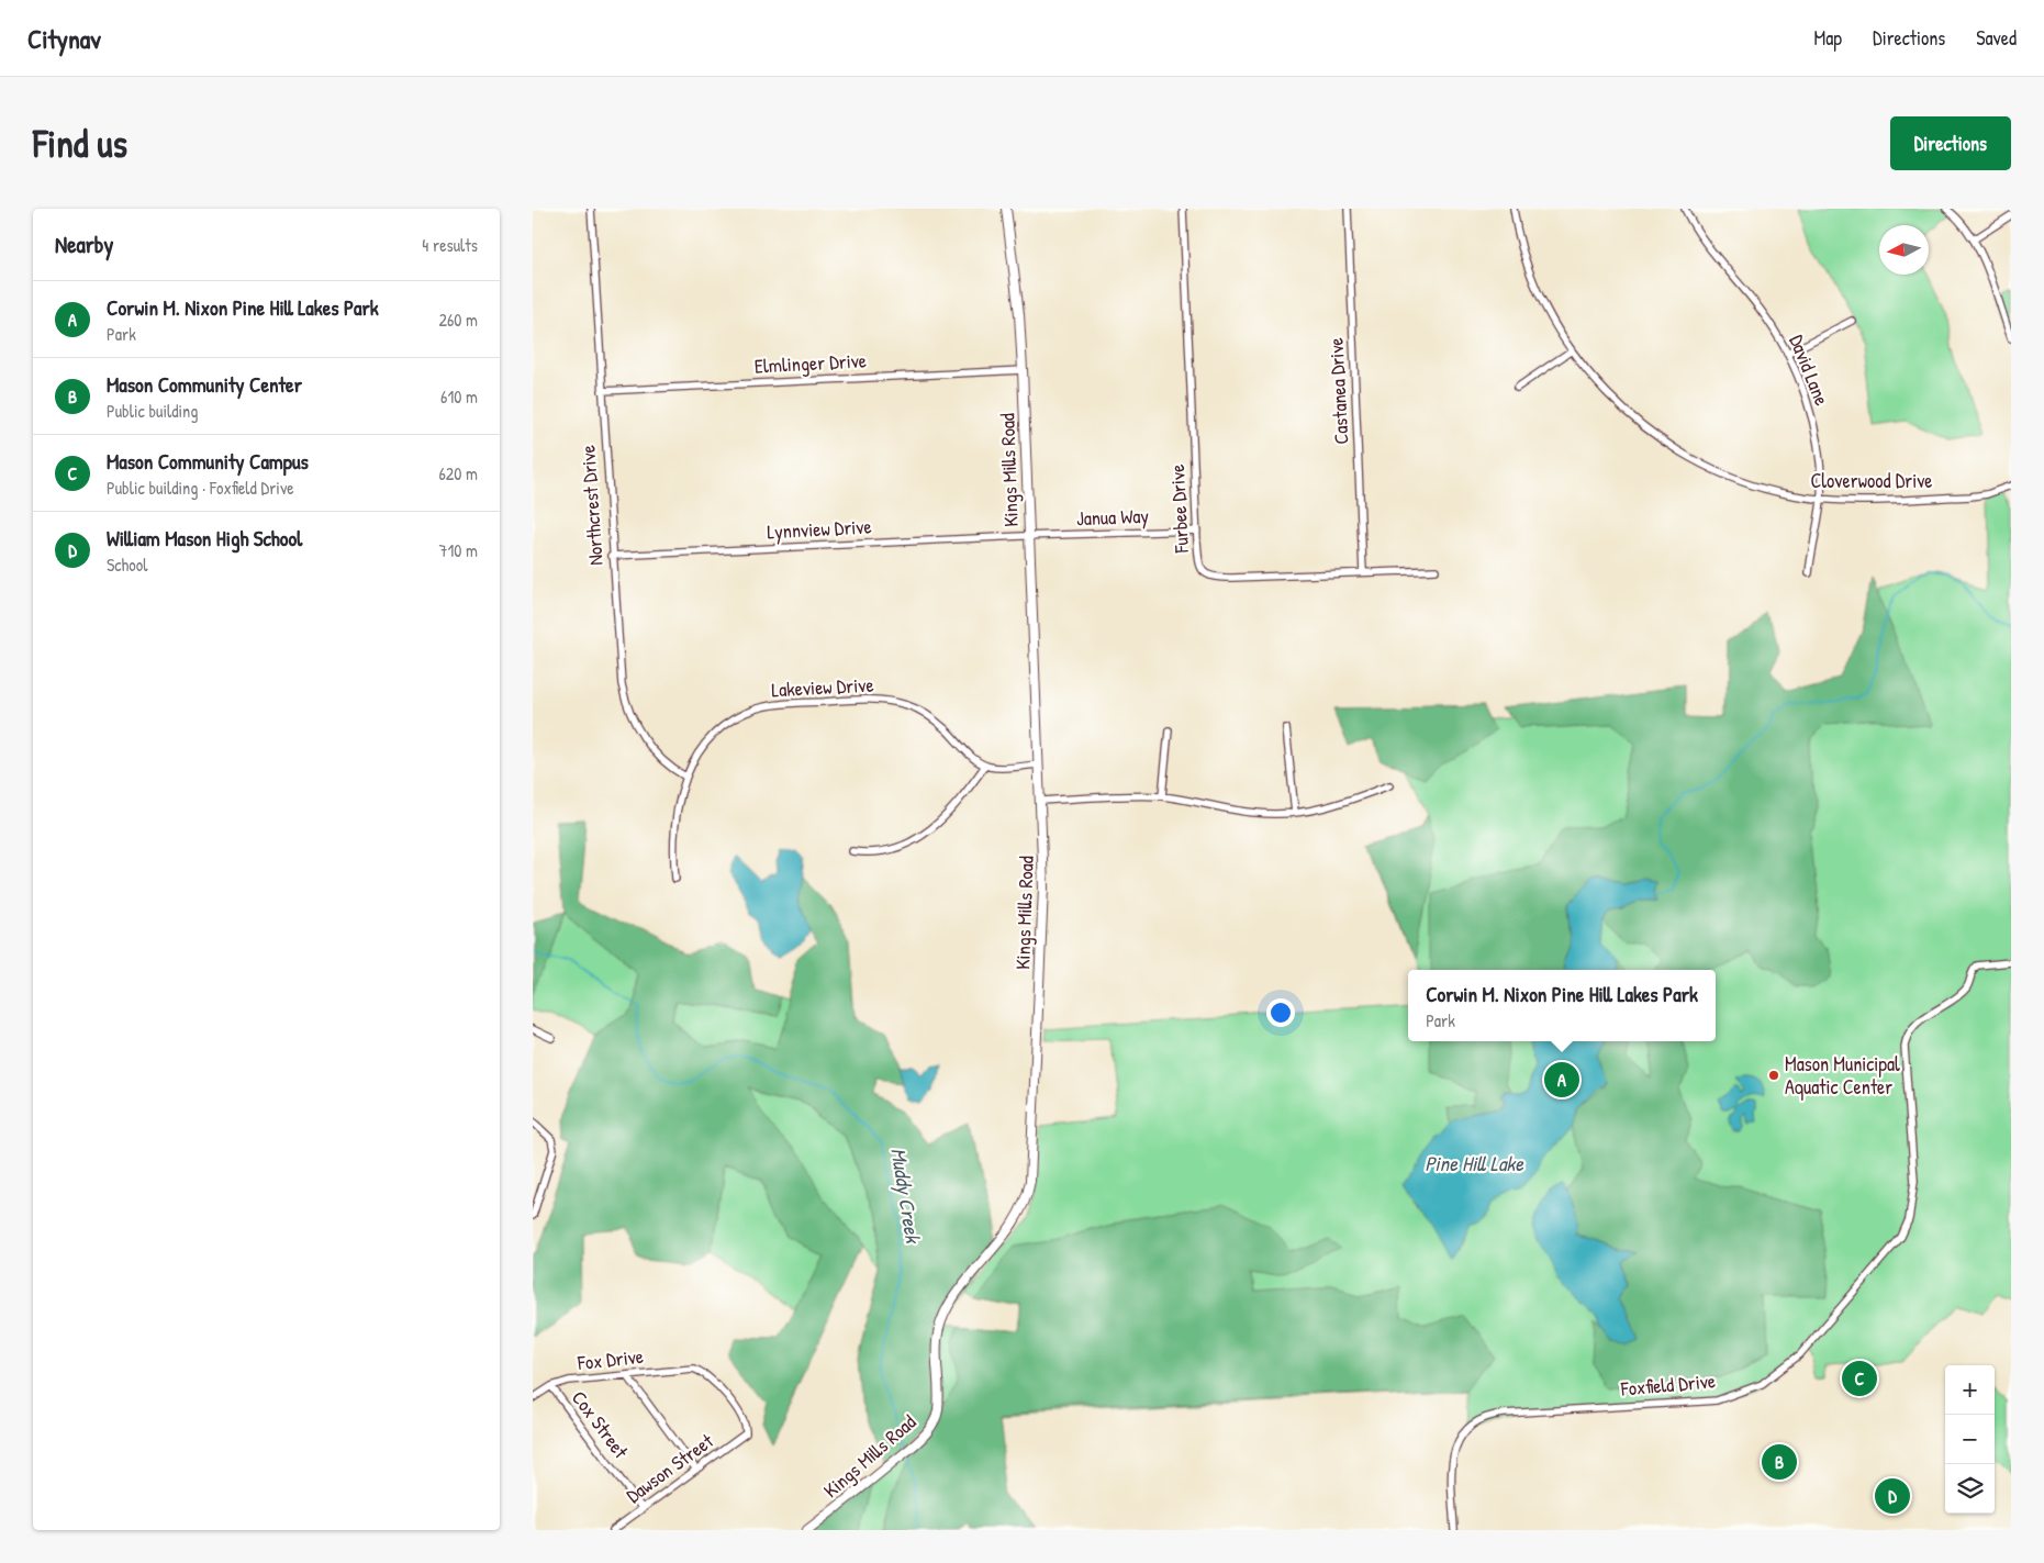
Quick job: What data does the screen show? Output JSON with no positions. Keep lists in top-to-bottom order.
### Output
{
  "streets": {
    "street": [
      "Elmlinger Drive",
      "David Lane",
      "Castanea Drive",
      "Kings Mills Road",
      "Cloverwood Drive",
      "Northcrest Drive",
      "Furbee Drive",
      "Janua Way",
      "Lynnview Drive",
      "Lakeview Drive",
      "Fox Drive",
      "Foxfield Drive",
      "Cox Street",
      "Dawson Street"
    ]
  },
  "crossings": [
    ["Elmlinger Drive", "Kings Mills Road"],
    ["Elmlinger Drive", "Northcrest Drive"],
    ["David Lane", "Cloverwood Drive"],
    ["Castanea Drive", "Furbee Drive"],
    ["Kings Mills Road", "Janua Way"],
    ["Kings Mills Road", "Lynnview Drive"],
    ["Northcrest Drive", "Lynnview Drive"],
    ["Northcrest Drive", "Lakeview Drive"],
    ["Furbee Drive", "Janua Way"],
    ["Janua Way", "Lynnview Drive"],
    ["Fox Drive", "Cox Street"],
    ["Fox Drive", "Dawson Street"],
    ["Cox Street", "Dawson Street"]
  ],
  "water": ["Pine Hill Lake", "Muddy Creek"],
  "places": ["Mason Municipal Aquatic Center"],
  "north": "left",
  "page": {
    "header": "Citynav",
    "nav": ["Map", "Directions", "Saved"],
    "buttons": "Directions",
    "title": "Find us",
    "heading": ["Nearby", "4 results"],
    "list": [
      {
        "mark": "A",
        "name": "Corwin M. Nixon Pine Hill Lakes Park",
        "note": "Park",
        "value": "260 m"
      },
      {
        "mark": "B",
        "name": "Mason Community Center",
        "note": "Public building",
        "value": "610 m"
      },
      {
        "mark": "C",
        "name": "Mason Community Campus",
        "note": "Public building · Foxfield Drive",
        "value": "620 m"
      },
      {
        "mark": "D",
        "name": "William Mason High School",
        "note": "School",
        "value": "710 m"
      }
    ],
    "popup": ["Corwin M. Nixon Pine Hill Lakes Park", "Park"],
    "pins": [
      "A",
      "C",
      "B",
      "D"
    ],
    "map_buttons": ["+", "−"]
  }
}
